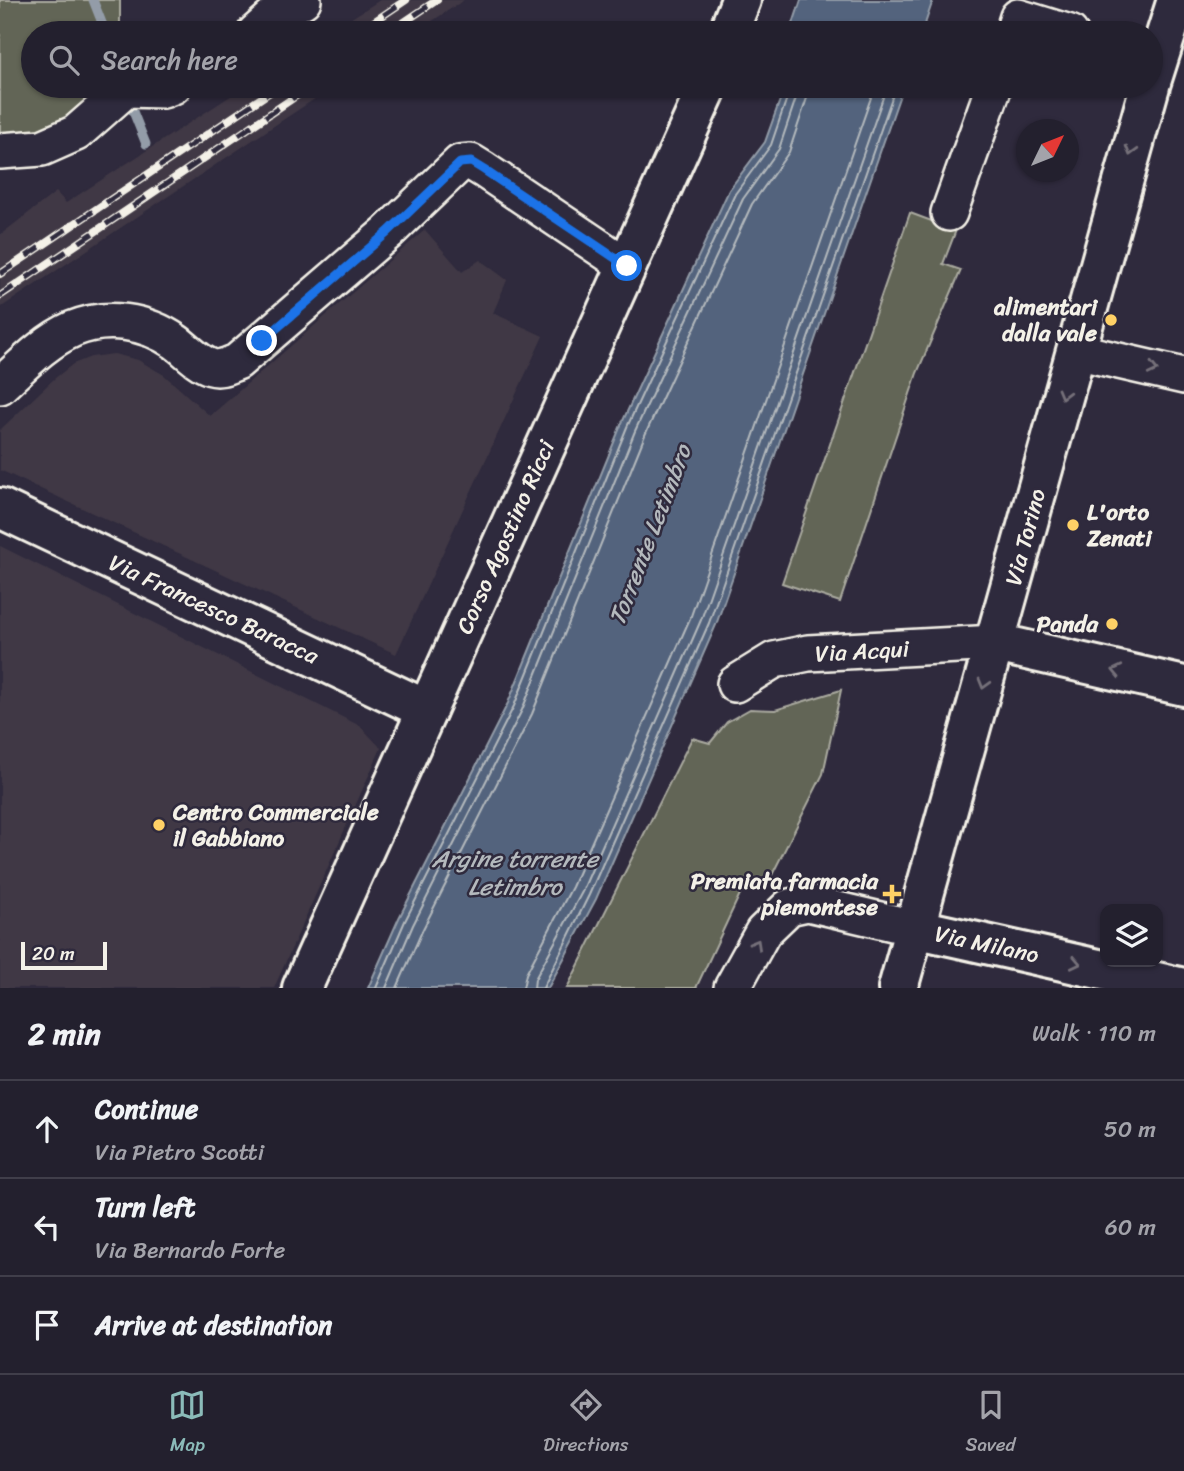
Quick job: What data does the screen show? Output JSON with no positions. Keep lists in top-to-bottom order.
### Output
{
  "streets": {
    "street": [
      "Corso Agostino Ricci",
      "Via Torino",
      "Via Francesco Baracca",
      "Via Acqui",
      "Via Milano"
    ]
  },
  "crossings": [
    ["Corso Agostino Ricci", "Via Francesco Baracca"],
    ["Via Torino", "Via Acqui"],
    ["Via Torino", "Via Milano"]
  ],
  "one_way": ["Via Torino"],
  "water": ["Torrente Letimbro", "Argine torrente Letimbro"],
  "places": {
    "other": [
      "alimentari dalla vale",
      "L'orto Zenati",
      "Panda",
      "Centro Commerciale il Gabbiano"
    ],
    "health": ["Premiata farmacia piemontese"]
  },
  "scale_bar": "20 m",
  "north": "top right",
  "page": {
    "search": "Search here",
    "scale": "20 m",
    "heading": ["2 min", "Walk · 110 m"],
    "list": [
      ["Continue", "Via Pietro Scotti", "50 m"],
      ["Turn left", "Via Bernardo Forte", "60 m"],
      "Arrive at destination"
    ],
    "nav": ["Map", "Directions", "Saved"]
  }
}
